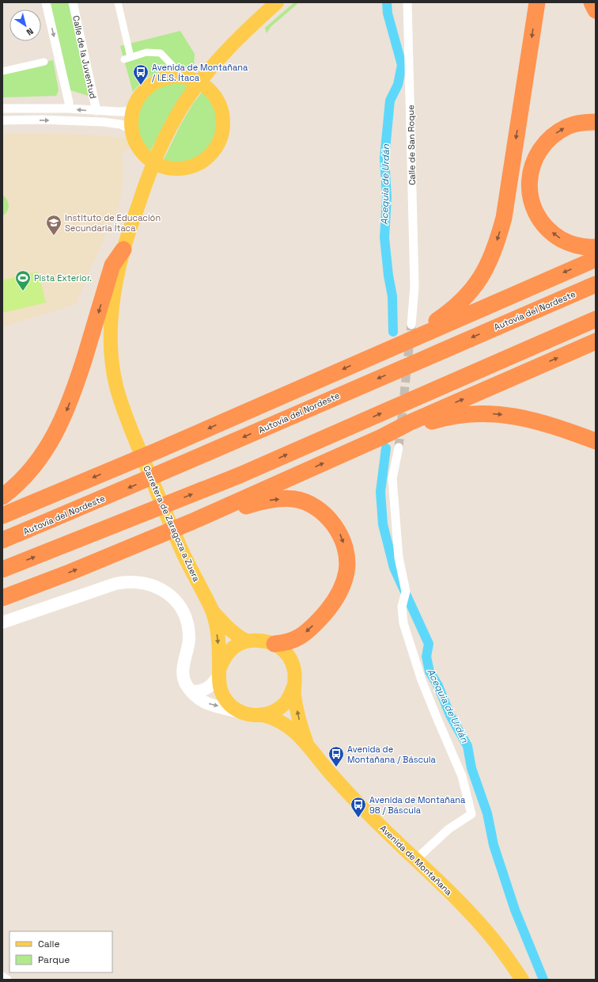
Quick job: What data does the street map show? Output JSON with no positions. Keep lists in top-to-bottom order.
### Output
{
  "streets": {
    "highway": ["Autovía del Nordeste"],
    "main road": ["Carretera de Zaragoza a Zuera", "Avenida de Montañana"],
    "street": ["Calle de la Juventud", "Calle de San Roque"]
  },
  "crossings": [
    ["Carretera de Zaragoza a Zuera", "Avenida de Montañana"]
  ],
  "water": ["Acequia de Urdán"],
  "places": {
    "bus stop": ["Avenida de Montañana / I.E.S. Ítaca", "Avenida de Montañana / Báscula", "Avenida de Montañana 98 / Báscula"],
    "school or university": ["Instituto de Educación Secundaria Ítaca"],
    "sports": ["Pista Exterior."]
  },
  "legend": ["Calle", "Parque"],
  "north": "bottom right"
}
